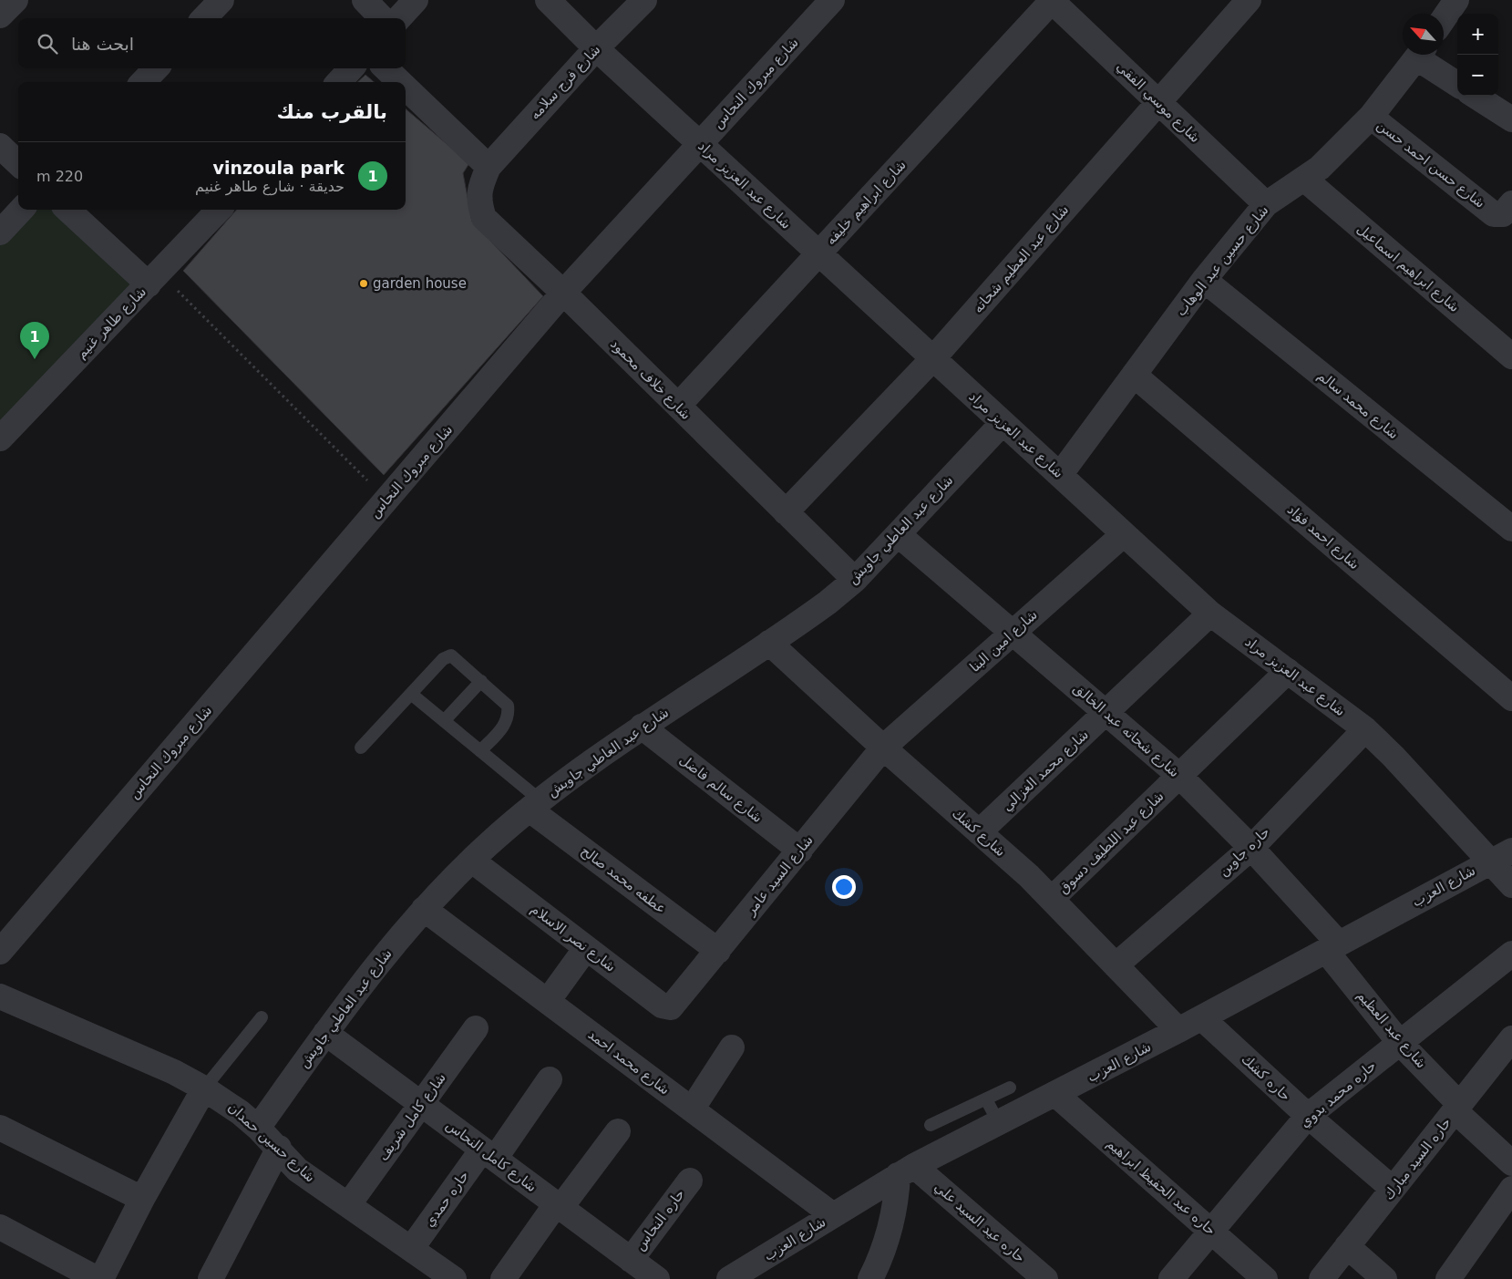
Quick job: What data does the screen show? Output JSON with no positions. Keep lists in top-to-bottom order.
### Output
{
  "streets": {
    "street": [
      "شارع فرج سلامه",
      "شارع مبروك النحاس",
      "شارع موسي الفقي",
      "شارع حسن احمد حسن",
      "شارع عبد العزيز مراد",
      "شارع ابراهيم خليفه",
      "شارع عبد العظيم شحاته",
      "شارع حسين عبد الوهاب",
      "شارع ابراهيم اسماعيل",
      "شارع طاهر غنيم",
      "شارع خلاف محمود",
      "شارع محمد سالم",
      "شارع عبد العاطي جاويش",
      "شارع احمد فؤاد",
      "شارع امين البنا",
      "شارع شحاته عبد الخالق",
      "شارع محمد الغزالي",
      "شارع سالم فاضل",
      "شارع كشك",
      "شارع عبد اللطيف دسوق",
      "حاره جاوين",
      "شارع السيد عامر",
      "عطفه محمد صالح",
      "شارع العزب",
      "شارع نصر الاسلام",
      "شارع عبد العظيم",
      "شارع محمد احمد",
      "حاره كشك",
      "حاره محمد بدوي",
      "شارع كامل شريف",
      "شارع حسين حمدان",
      "شارع كامل النحاس",
      "حاره السيد مبارك",
      "حاره عبد الحفيظ ابراهيم",
      "حاره حمدي",
      "حاره النحاس",
      "حاره عيد السيد علي"
    ]
  },
  "crossings": [
    ["شارع فرج سلامه", "شارع عبد العزيز مراد"],
    ["شارع فرج سلامه", "شارع خلاف محمود"],
    ["شارع مبروك النحاس", "شارع عبد العزيز مراد"],
    ["شارع مبروك النحاس", "شارع خلاف محمود"],
    ["شارع موسي الفقي", "شارع ابراهيم خليفه"],
    ["شارع موسي الفقي", "شارع عبد العظيم شحاته"],
    ["شارع موسي الفقي", "شارع حسين عبد الوهاب"],
    ["شارع حسن احمد حسن", "شارع حسين عبد الوهاب"],
    ["شارع عبد العزيز مراد", "شارع ابراهيم خليفه"],
    ["شارع عبد العزيز مراد", "شارع عبد العظيم شحاته"],
    ["شارع عبد العزيز مراد", "شارع حسين عبد الوهاب"],
    ["شارع عبد العزيز مراد", "شارع عبد العاطي جاويش"],
    ["شارع عبد العزيز مراد", "شارع امين البنا"],
    ["شارع عبد العزيز مراد", "شارع محمد الغزالي"],
    ["شارع عبد العزيز مراد", "شارع عبد اللطيف دسوق"],
    ["شارع عبد العزيز مراد", "حاره جاوين"],
    ["شارع عبد العزيز مراد", "شارع العزب"],
    ["شارع ابراهيم خليفه", "شارع خلاف محمود"],
    ["شارع عبد العظيم شحاته", "شارع خلاف محمود"],
    ["شارع حسين عبد الوهاب", "شارع ابراهيم اسماعيل"],
    ["شارع حسين عبد الوهاب", "شارع محمد سالم"],
    ["شارع حسين عبد الوهاب", "شارع احمد فؤاد"],
    ["شارع خلاف محمود", "شارع عبد العاطي جاويش"],
    ["شارع عبد العاطي جاويش", "شارع شحاته عبد الخالق"],
    ["شارع عبد العاطي جاويش", "شارع سالم فاضل"],
    ["شارع عبد العاطي جاويش", "شارع كشك"],
    ["شارع عبد العاطي جاويش", "عطفه محمد صالح"],
    ["شارع عبد العاطي جاويش", "شارع نصر الاسلام"],
    ["شارع عبد العاطي جاويش", "شارع محمد احمد"],
    ["شارع عبد العاطي جاويش", "شارع حسين حمدان"],
    ["شارع عبد العاطي جاويش", "شارع كامل النحاس"],
    ["شارع امين البنا", "شارع شحاته عبد الخالق"],
    ["شارع امين البنا", "شارع كشك"],
    ["شارع امين البنا", "شارع السيد عامر"],
    ["شارع شحاته عبد الخالق", "شارع محمد الغزالي"],
    ["شارع شحاته عبد الخالق", "شارع عبد اللطيف دسوق"],
    ["شارع شحاته عبد الخالق", "حاره جاوين"],
    ["شارع شحاته عبد الخالق", "شارع العزب"],
    ["شارع شحاته عبد الخالق", "شارع عبد العظيم"],
    ["شارع محمد الغزالي", "شارع كشك"],
    ["شارع سالم فاضل", "شارع السيد عامر"],
    ["شارع كشك", "شارع عبد اللطيف دسوق"],
    ["شارع كشك", "حاره جاوين"],
    ["شارع كشك", "شارع السيد عامر"],
    ["شارع كشك", "شارع العزب"],
    ["شارع السيد عامر", "عطفه محمد صالح"],
    ["شارع السيد عامر", "شارع نصر الاسلام"],
    ["شارع العزب", "شارع عبد العظيم"],
    ["شارع العزب", "شارع محمد احمد"],
    ["شارع العزب", "حاره كشك"],
    ["شارع العزب", "حاره عبد الحفيظ ابراهيم"],
    ["شارع العزب", "حاره عيد السيد علي"],
    ["شارع عبد العظيم", "حاره محمد بدوي"],
    ["شارع عبد العظيم", "حاره السيد مبارك"],
    ["حاره كشك", "حاره محمد بدوي"],
    ["حاره كشك", "حاره السيد مبارك"],
    ["حاره محمد بدوي", "حاره عبد الحفيظ ابراهيم"],
    ["شارع كامل شريف", "شارع حسين حمدان"],
    ["شارع كامل شريف", "شارع كامل النحاس"],
    ["شارع حسين حمدان", "حاره حمدي"],
    ["شارع كامل النحاس", "حاره حمدي"],
    ["شارع كامل النحاس", "حاره النحاس"]
  ],
  "places": ["garden house"],
  "north": "top left",
  "page": {
    "map_buttons": ["+", "−"],
    "search": "ابحث هنا",
    "heading": "بالقرب منك",
    "list": [
      {
        "mark": "1",
        "name": "vinzoula park",
        "note": "حديقة · شارع طاهر غنيم",
        "value": "220 m"
      }
    ],
    "pins": "1"
  }
}
